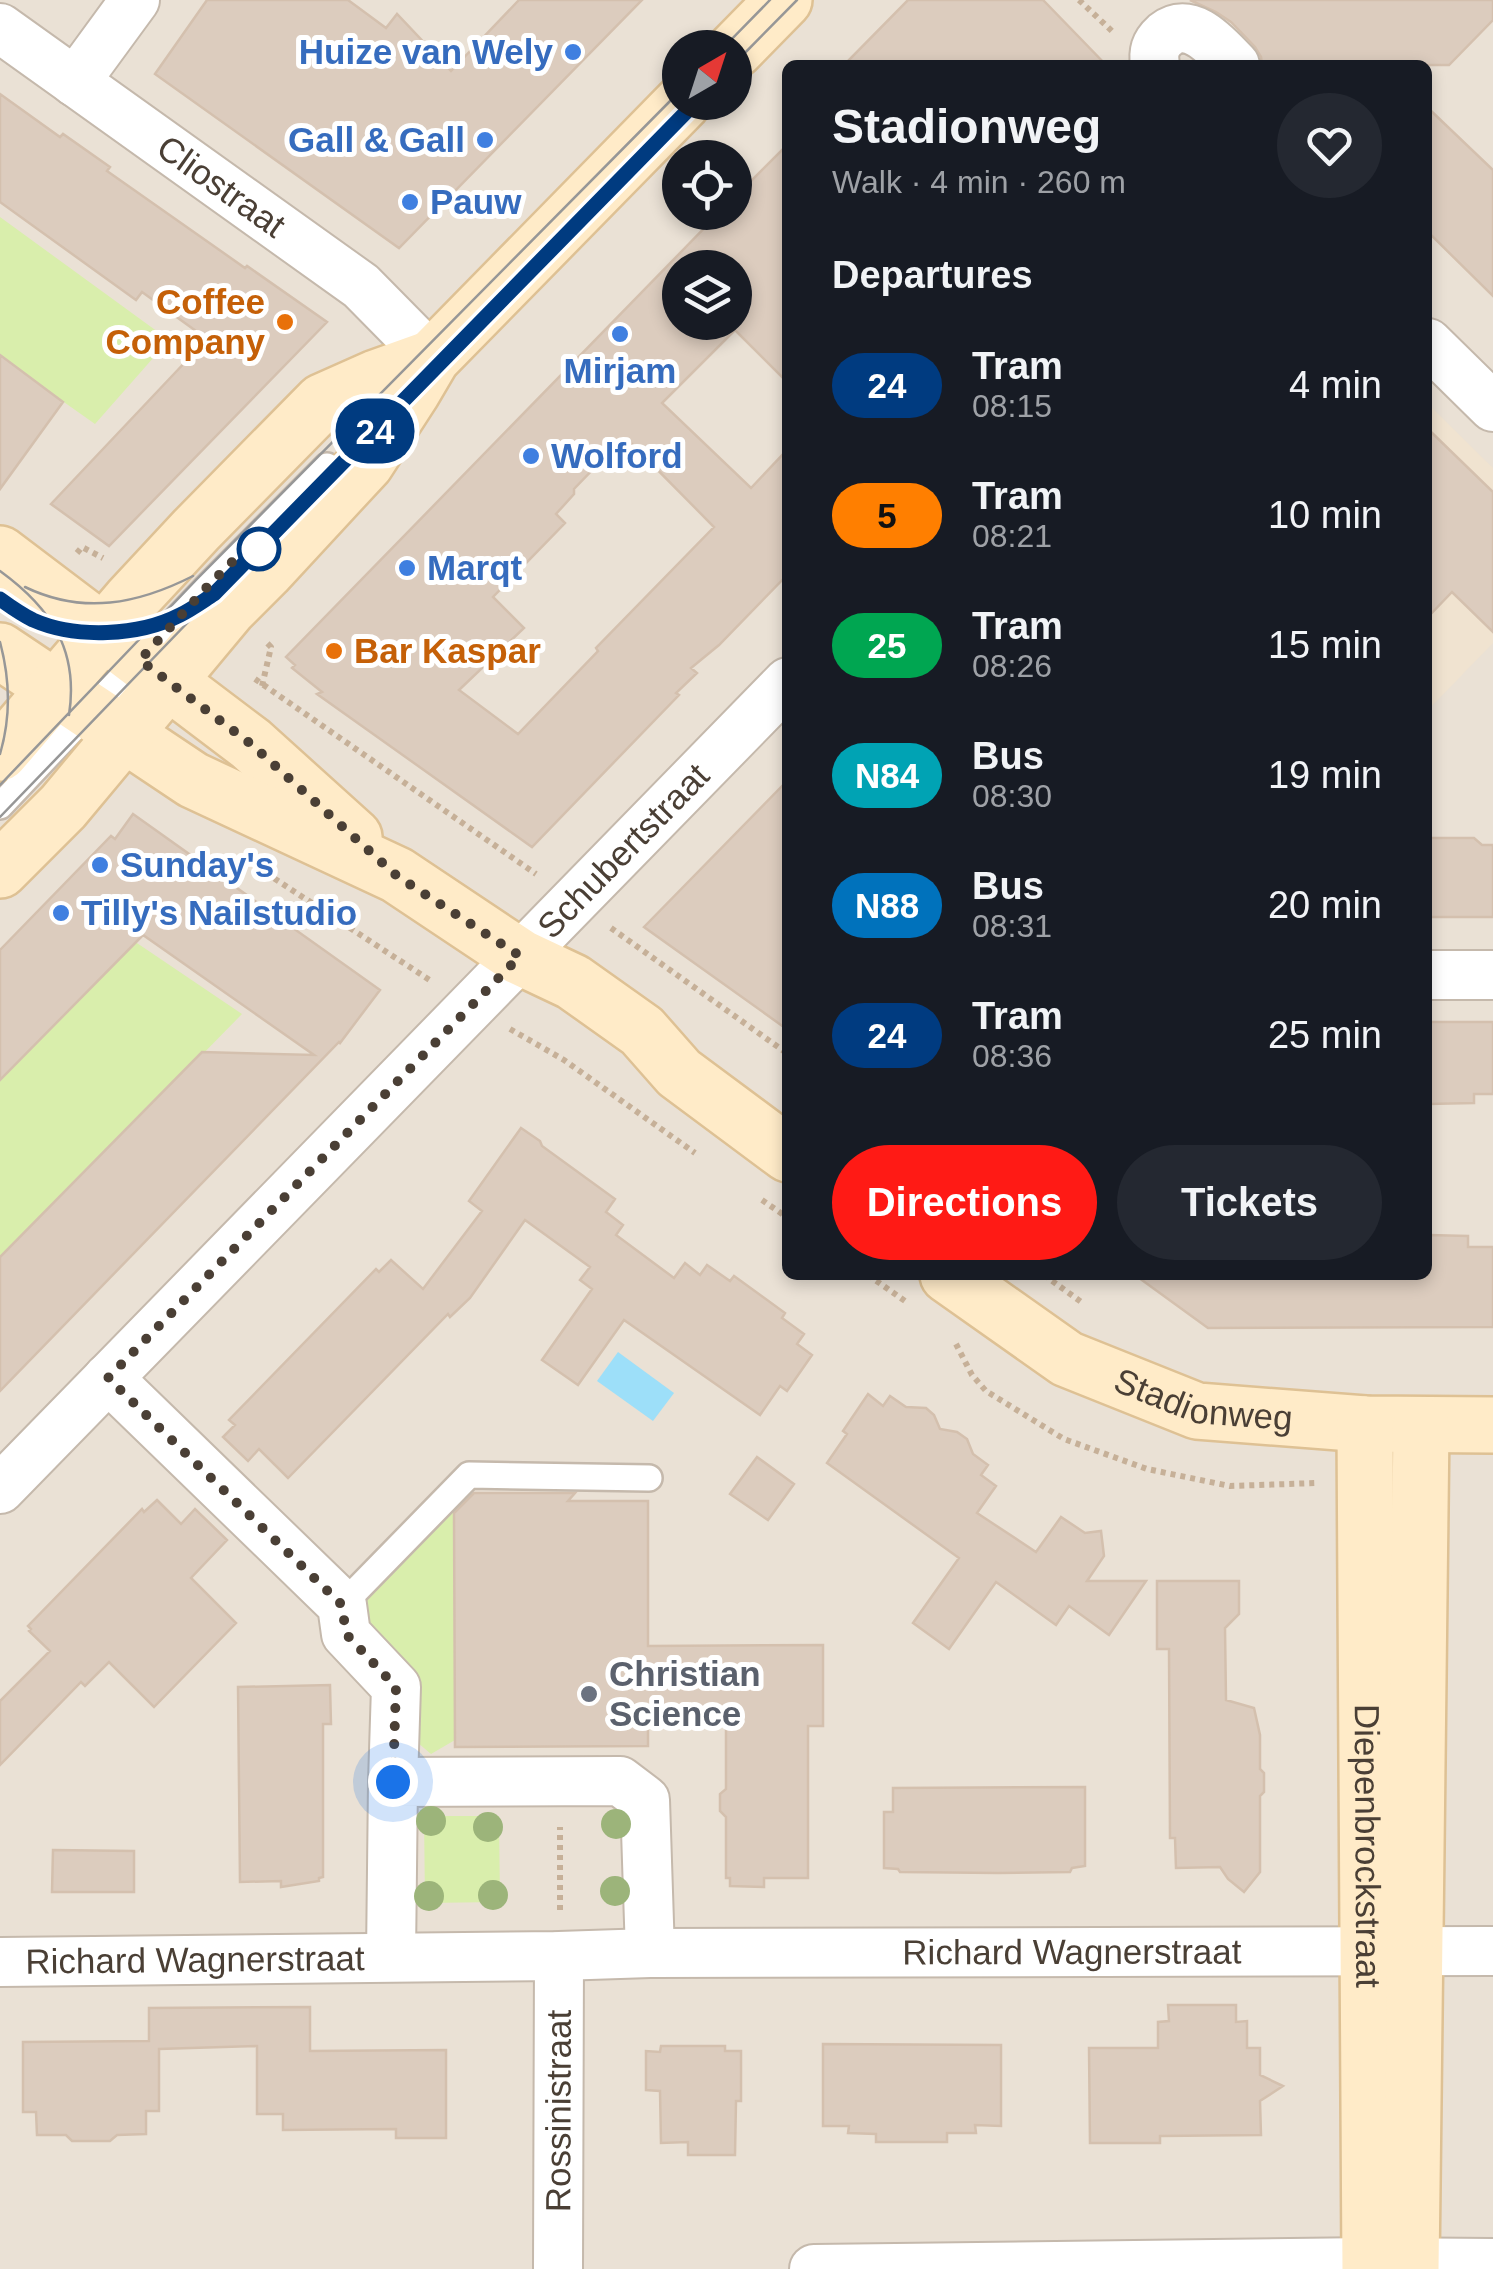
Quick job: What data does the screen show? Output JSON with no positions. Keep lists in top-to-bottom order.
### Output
{
  "streets": {
    "main road": ["Stadionweg", "Diepenbrockstraat"],
    "street": [
      "Cliostraat",
      "Schubertstraat",
      "Richard Wagnerstraat",
      "Rossinistraat"
    ]
  },
  "crossings": [
    ["Stadionweg", "Diepenbrockstraat"],
    ["Diepenbrockstraat", "Richard Wagnerstraat"],
    ["Richard Wagnerstraat", "Rossinistraat"]
  ],
  "places": [
    "Huize van Wely",
    "Gall & Gall",
    "Pauw",
    "Coffee Company",
    "Mirjam",
    "Wolford",
    "Marqt",
    "Bar Kaspar",
    "Sunday's",
    "Tilly's Nailstudio",
    "Christian Science"
  ],
  "lines": ["tram line 24"],
  "north": "top right",
  "page": {
    "on_map": "24",
    "heading": [
      ["Stadionweg", "Walk · 4 min · 260 m"],
      "Departures"
    ],
    "list": [
      {
        "mark": "24",
        "name": "Tram",
        "note": "08:15",
        "value": "4 min"
      },
      {
        "mark": "5",
        "name": "Tram",
        "note": "08:21",
        "value": "10 min"
      },
      {
        "mark": "25",
        "name": "Tram",
        "note": "08:26",
        "value": "15 min"
      },
      {
        "mark": "N84",
        "name": "Bus",
        "note": "08:30",
        "value": "19 min"
      },
      {
        "mark": "N88",
        "name": "Bus",
        "note": "08:31",
        "value": "20 min"
      },
      {
        "mark": "24",
        "name": "Tram",
        "note": "08:36",
        "value": "25 min"
      }
    ],
    "buttons": ["Directions", "Tickets"]
  }
}
